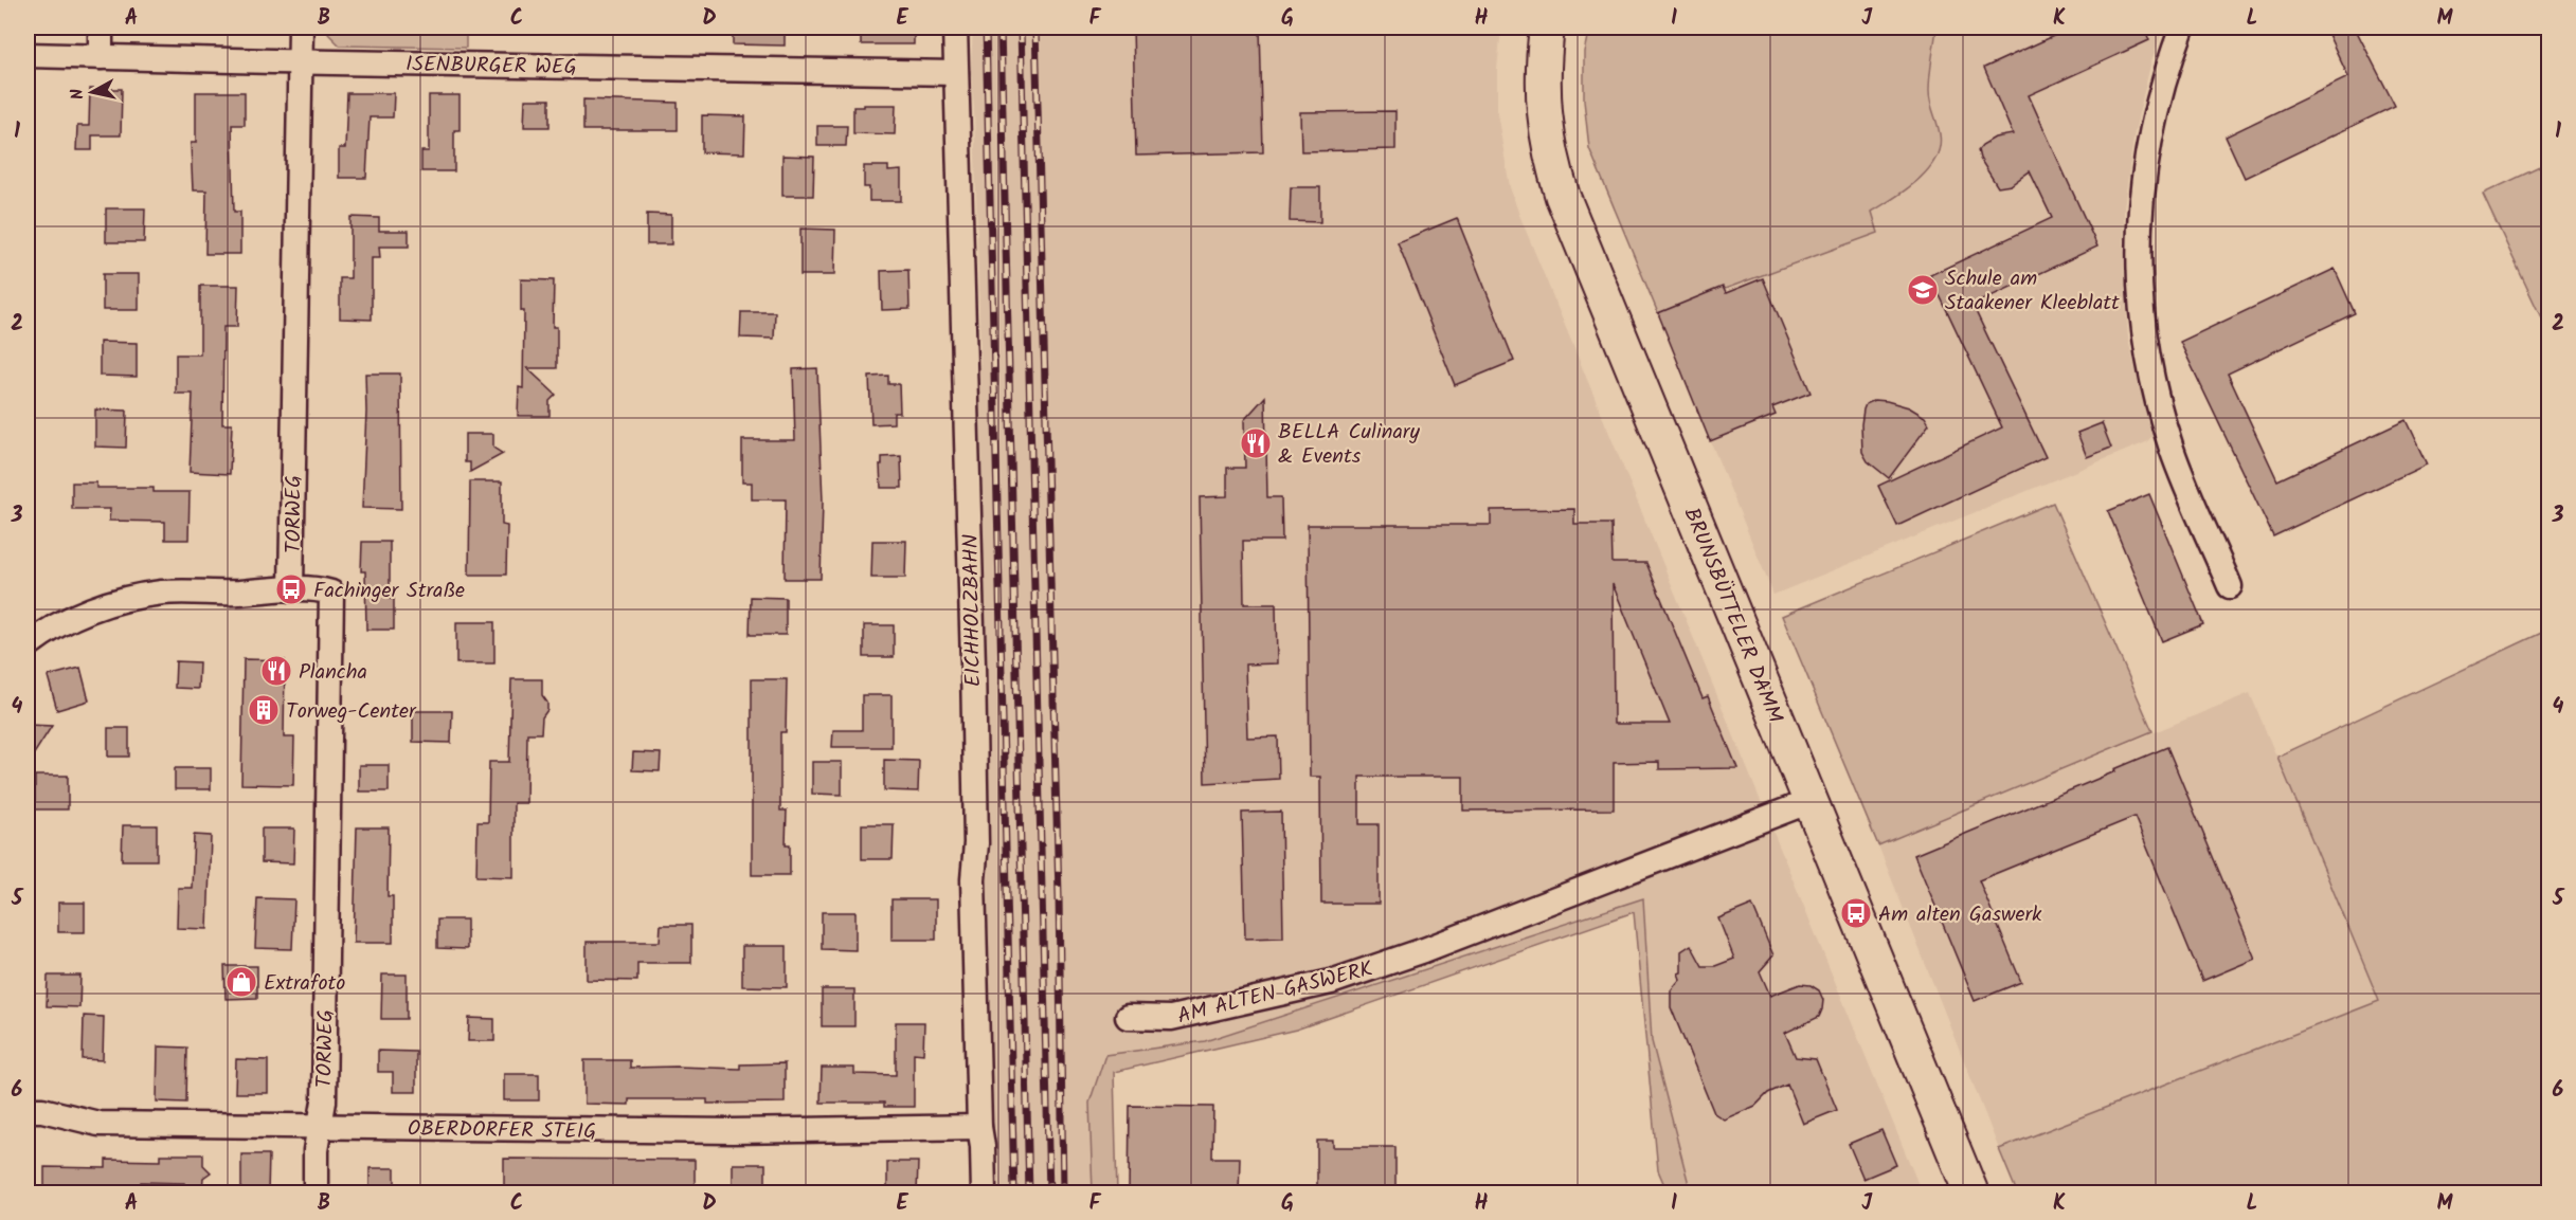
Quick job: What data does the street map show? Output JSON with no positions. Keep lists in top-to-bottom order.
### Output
{
  "streets": {
    "main road": ["BRUNSBÜTTELER DAMM"],
    "street": [
      "ISENBURGER WEG",
      "TORWEG",
      "EICHHOLZBAHN",
      "AM ALTEN GASWERK",
      "OBERDORFER STEIG"
    ]
  },
  "crossings": [
    ["ISENBURGER WEG", "TORWEG"],
    ["ISENBURGER WEG", "EICHHOLZBAHN"],
    ["TORWEG", "OBERDORFER STEIG"],
    ["EICHHOLZBAHN", "OBERDORFER STEIG"],
    ["BRUNSBÜTTELER DAMM", "AM ALTEN GASWERK"]
  ],
  "places": {
    "school or university": ["Schule am Staakener Kleeblatt"],
    "restaurant": ["BELLA Culinary & Events", "Plancha"],
    "bus stop": ["Fachinger Straße", "Am alten Gaswerk"],
    "building": ["Torweg-Center"],
    "shop": ["Extrafoto"]
  },
  "north": "left",
  "grid": {
    "columns": [
      "A",
      "B",
      "C",
      "D",
      "E",
      "F",
      "G",
      "H",
      "I",
      "J",
      "K",
      "L",
      "M"
    ],
    "rows": [
      "1",
      "2",
      "3",
      "4",
      "5",
      "6"
    ]
  }
}
